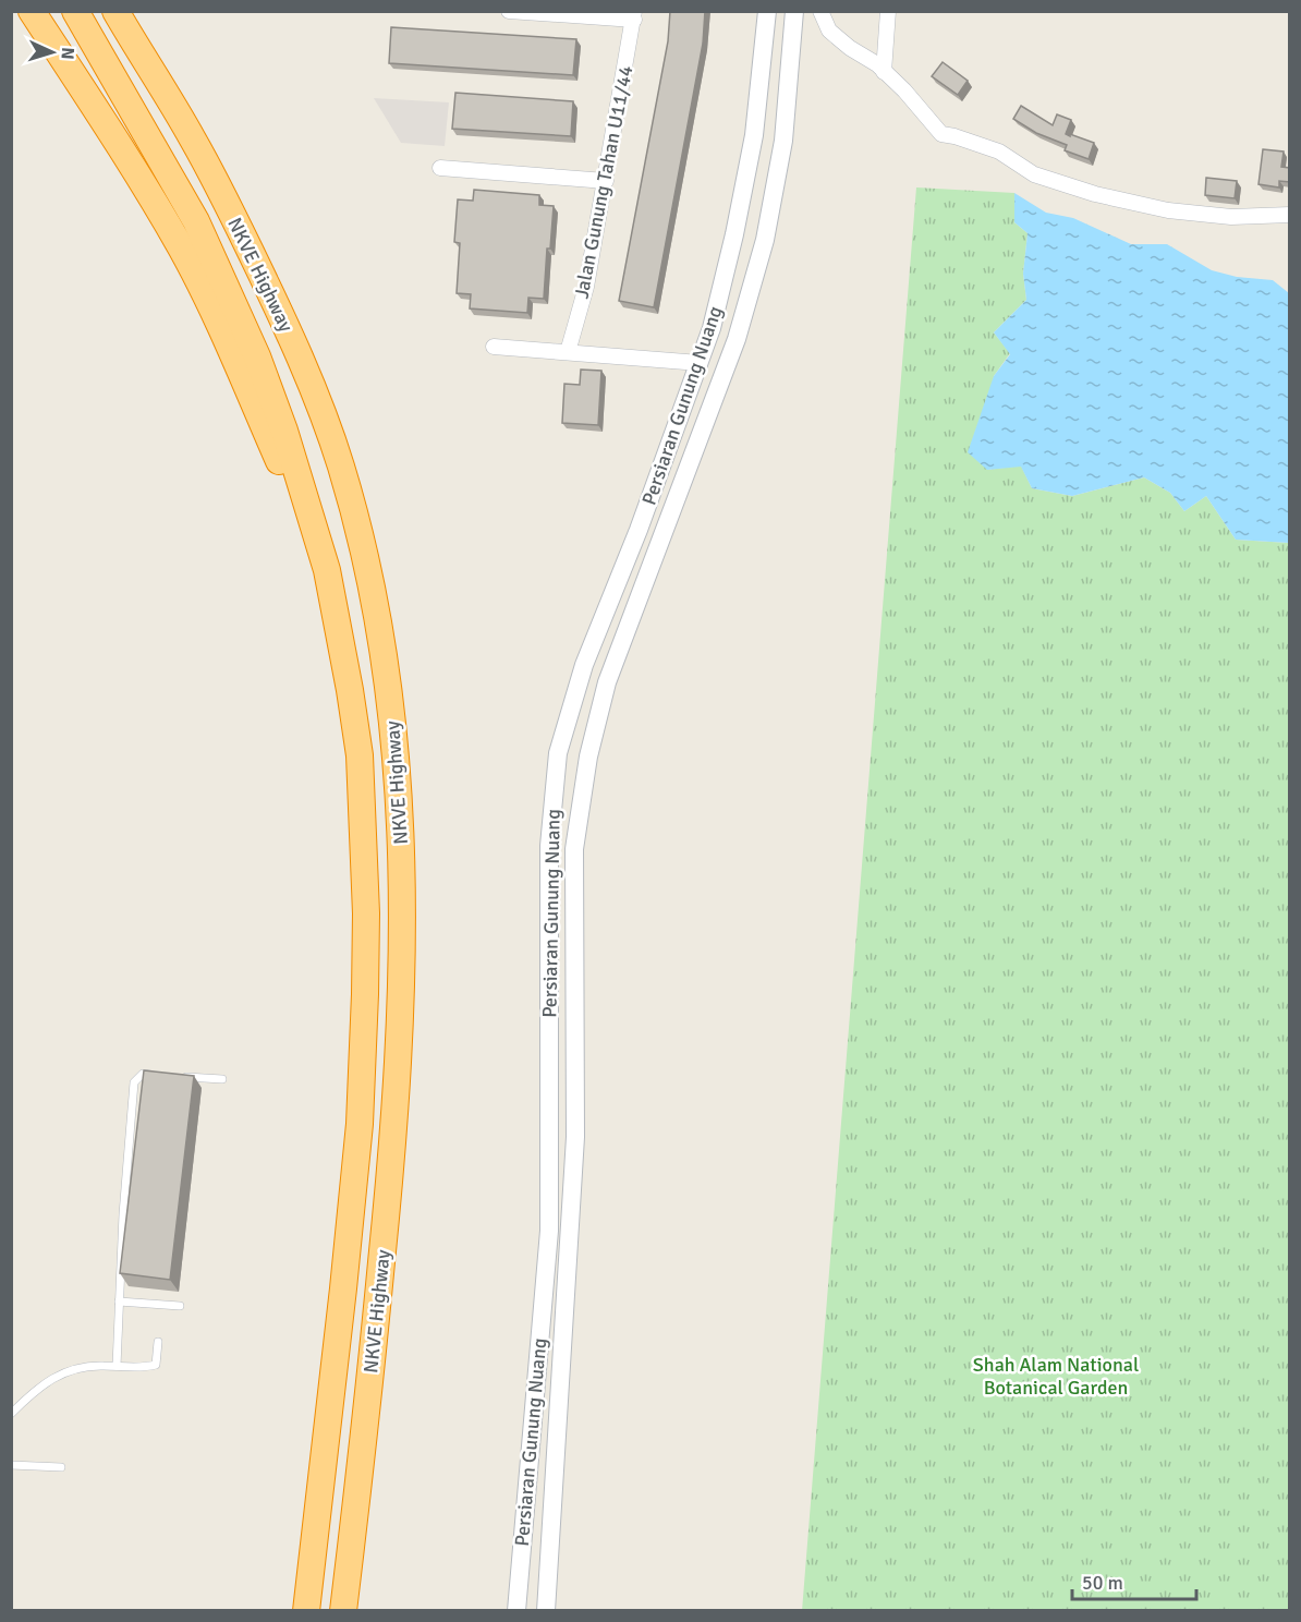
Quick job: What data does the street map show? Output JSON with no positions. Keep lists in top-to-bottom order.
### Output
{
  "streets": {
    "highway": ["NKVE Highway"],
    "street": ["Jalan Gunung Tahan U11/44", "Persiaran Gunung Nuang"]
  },
  "parks": ["Shah Alam National Botanical Garden"],
  "scale_bar": "50 m",
  "north": "right"
}
